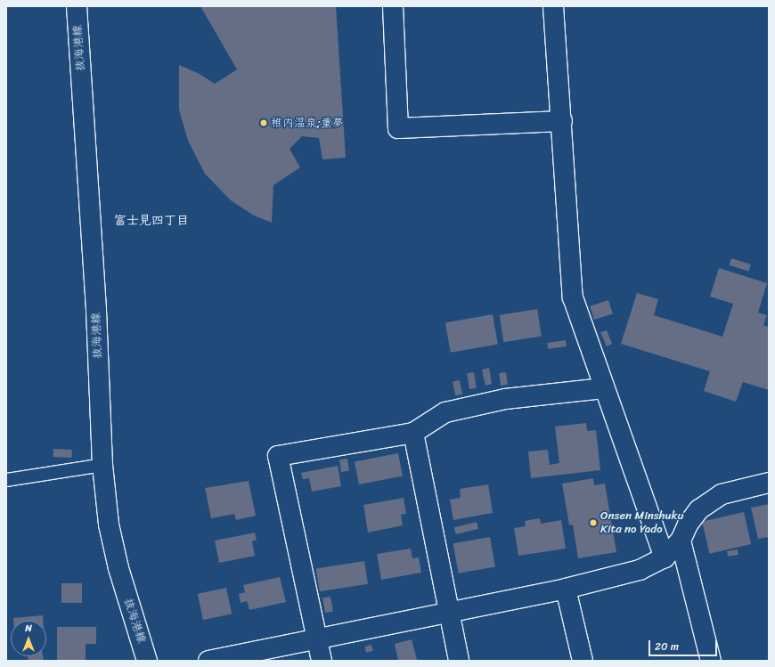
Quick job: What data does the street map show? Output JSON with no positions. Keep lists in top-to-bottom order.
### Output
{
  "streets": {
    "street": ["抜海港線"]
  },
  "districts": ["富士見四丁目"],
  "places": ["稚内温泉;童夢", "Onsen Minshuku Kita no Yado"],
  "scale_bar": "20 m",
  "north": "top"
}
